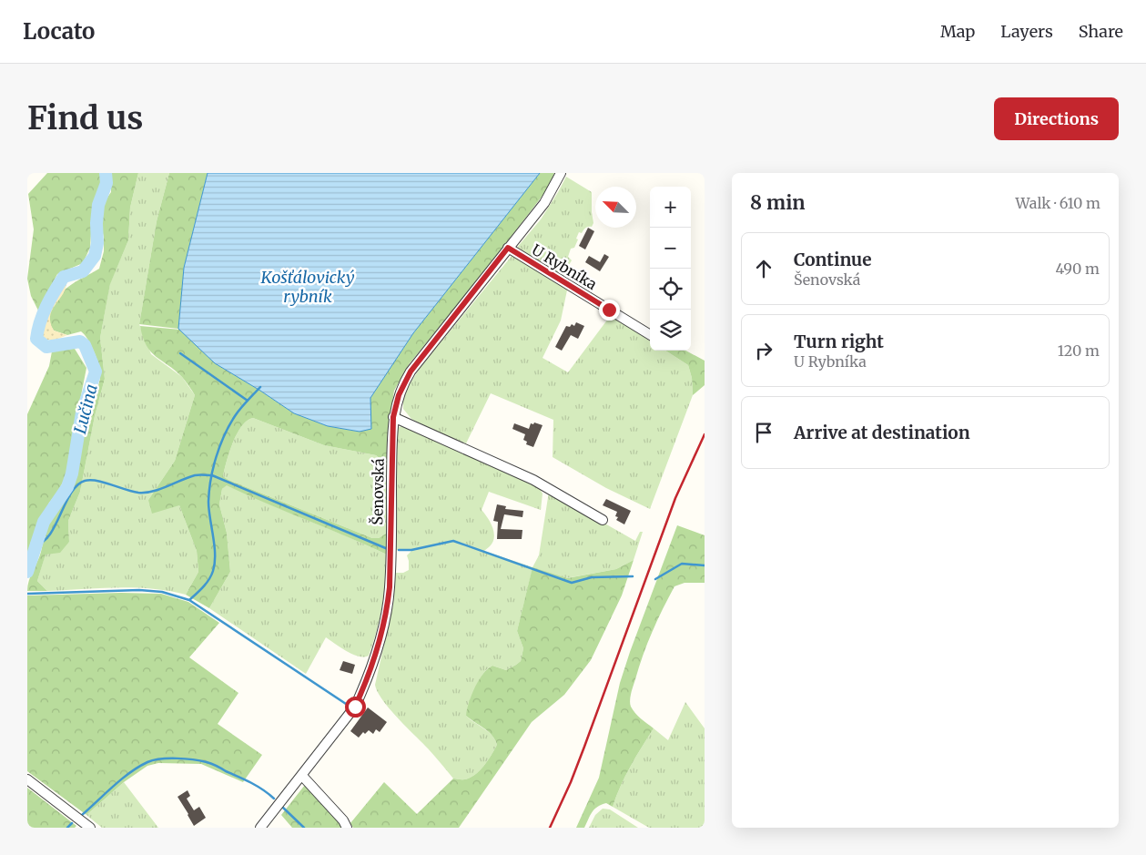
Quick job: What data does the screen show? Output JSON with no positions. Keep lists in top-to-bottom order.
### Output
{
  "streets": {
    "street": ["U Rybníka", "Šenovská"]
  },
  "crossings": [
    ["U Rybníka", "Šenovská"]
  ],
  "water": ["Košťálovický rybník", "Lučina"],
  "north": "top left",
  "page": {
    "header": "Locato",
    "nav": ["Map", "Layers", "Share"],
    "buttons": "Directions",
    "title": "Find us",
    "heading": ["8 min", "Walk · 610 m"],
    "map_buttons": ["+", "−"],
    "list": [
      ["Continue", "Šenovská", "490 m"],
      ["Turn right", "U Rybníka", "120 m"],
      "Arrive at destination"
    ]
  }
}
